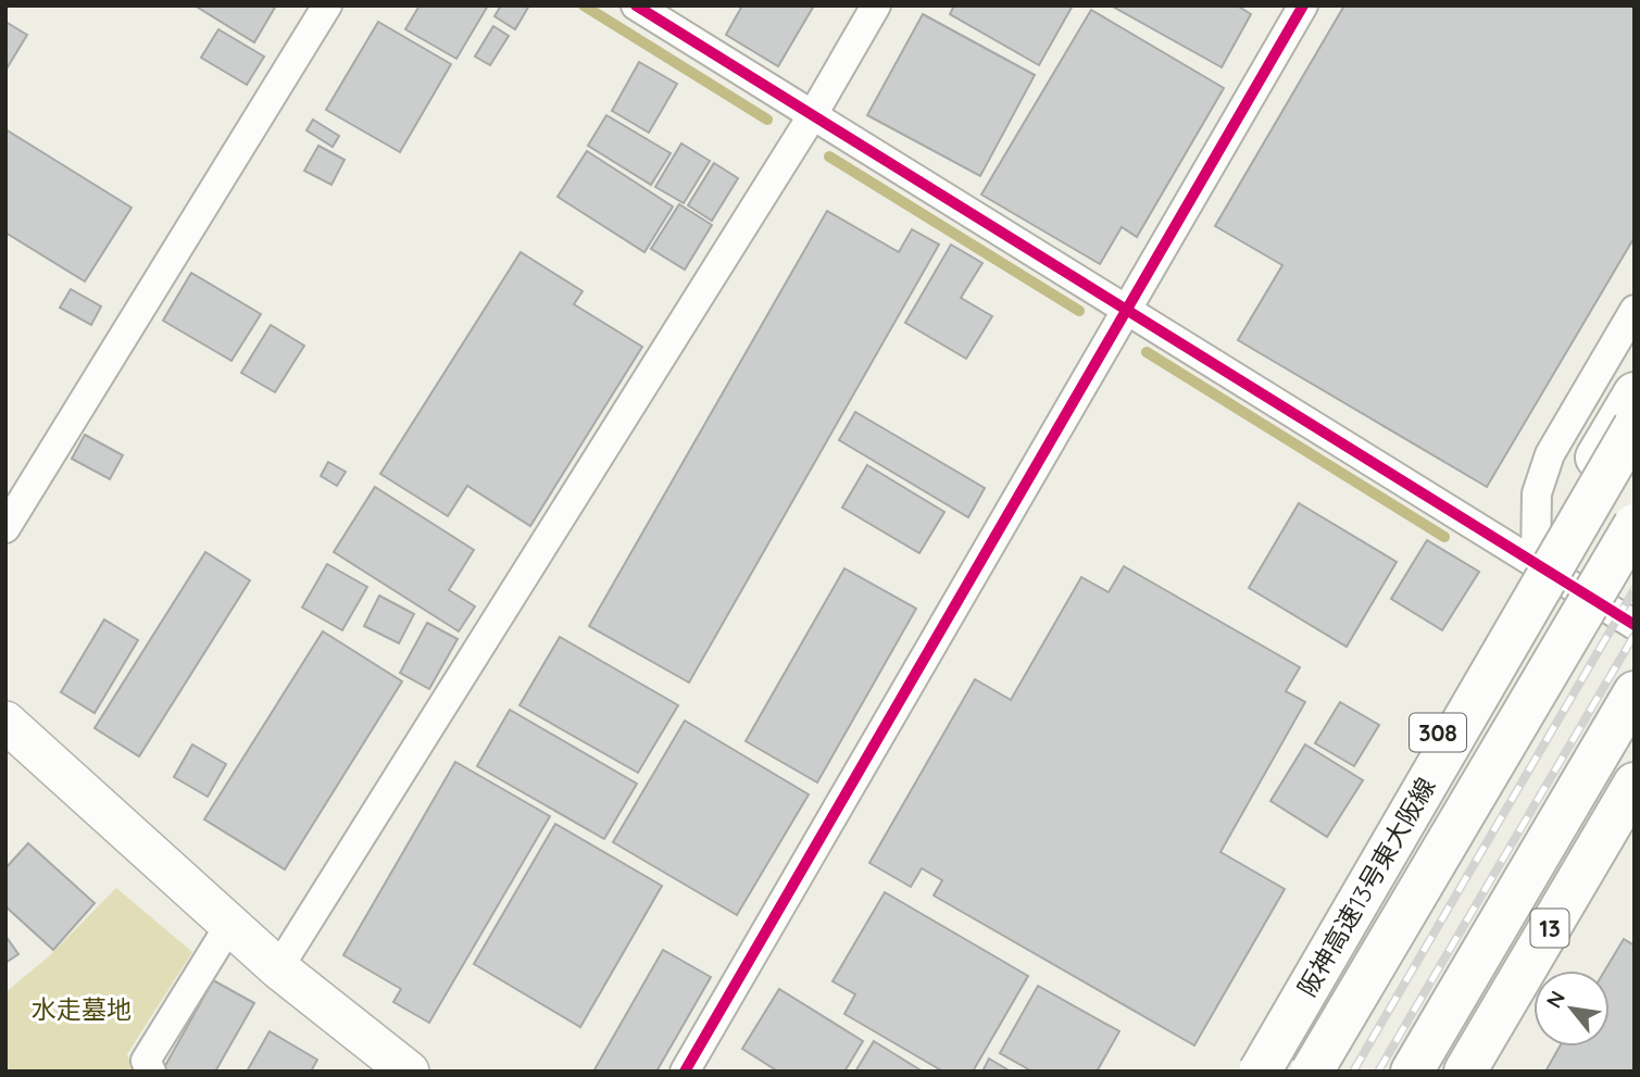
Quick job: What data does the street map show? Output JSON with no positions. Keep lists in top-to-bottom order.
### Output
{
  "streets": {
    "highway": ["308", "阪神高速13号東大阪線", "13"]
  },
  "parks": ["水走墓地"],
  "north": "top left"
}
